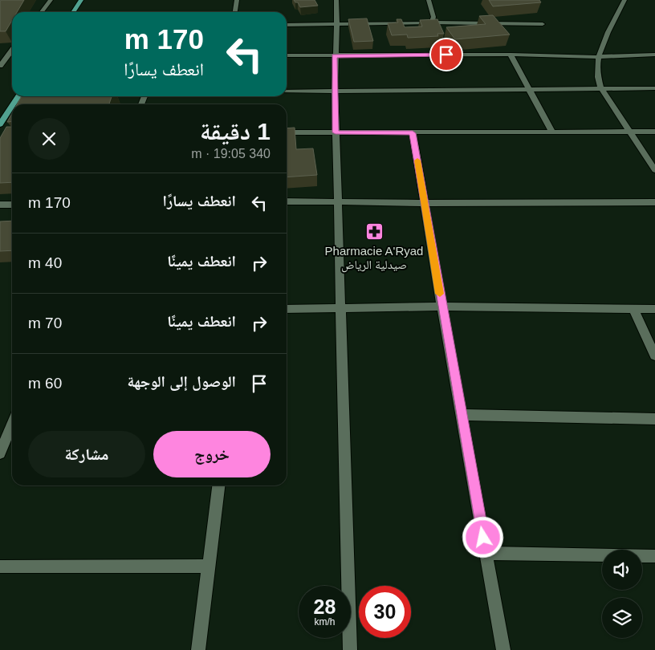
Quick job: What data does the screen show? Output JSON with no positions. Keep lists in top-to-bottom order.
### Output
{
  "places": {
    "pharmacy": ["Pharmacie A'Ryad صيدلية الرياض"]
  },
  "page": {
    "turn": ["170 m", "انعطف يسارًا"],
    "heading": ["1 دقيقة", "340 m · 19:05"],
    "list": [
      {
        "name": "انعطف يسارًا",
        "value": "170 m"
      },
      {
        "name": "انعطف يمينًا",
        "value": "40 m"
      },
      {
        "name": "انعطف يمينًا",
        "value": "70 m"
      },
      {
        "name": "الوصول إلى الوجهة",
        "value": "60 m"
      }
    ],
    "buttons": ["خروج", "مشاركة"],
    "speed": "28 km/h",
    "limit": "30"
  }
}
